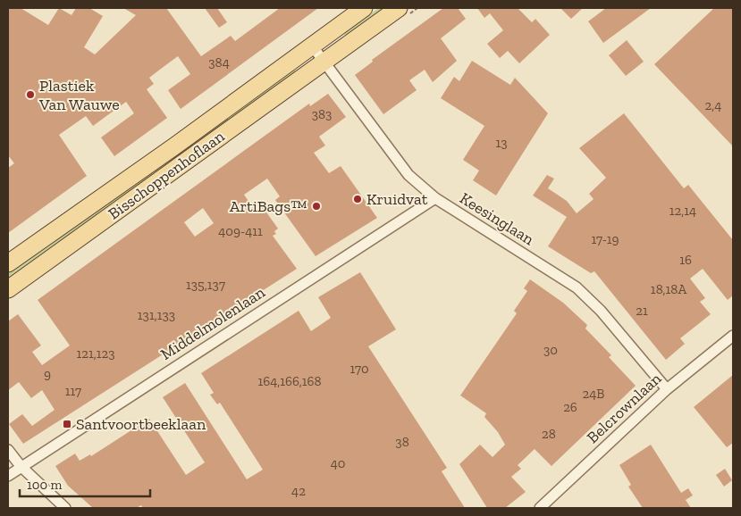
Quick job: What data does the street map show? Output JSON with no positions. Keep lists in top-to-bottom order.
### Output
{
  "streets": {
    "main road": ["Bisschoppenhoflaan"],
    "street": ["Keesinglaan", "Middelmolenlaan", "Belcrownlaan"]
  },
  "crossings": [
    ["Bisschoppenhoflaan", "Keesinglaan"],
    ["Keesinglaan", "Middelmolenlaan"],
    ["Keesinglaan", "Belcrownlaan"]
  ],
  "places": {
    "other": ["Plastiek Van Wauwe", "Kruidvat", "ArtiBags™"],
    "transit": ["Santvoortbeeklaan"]
  },
  "house_numbers": [
    "384",
    "2,4",
    "383",
    "13",
    "12,14",
    "409-411",
    "17-19",
    "16",
    "135,137",
    "18,18A",
    "21",
    "131,133",
    "30",
    "121,123",
    "170",
    "9",
    "164,166,168",
    "117",
    "24B",
    "26",
    "28",
    "38",
    "40",
    "42"
  ],
  "scale_bar": "100 m"
}
